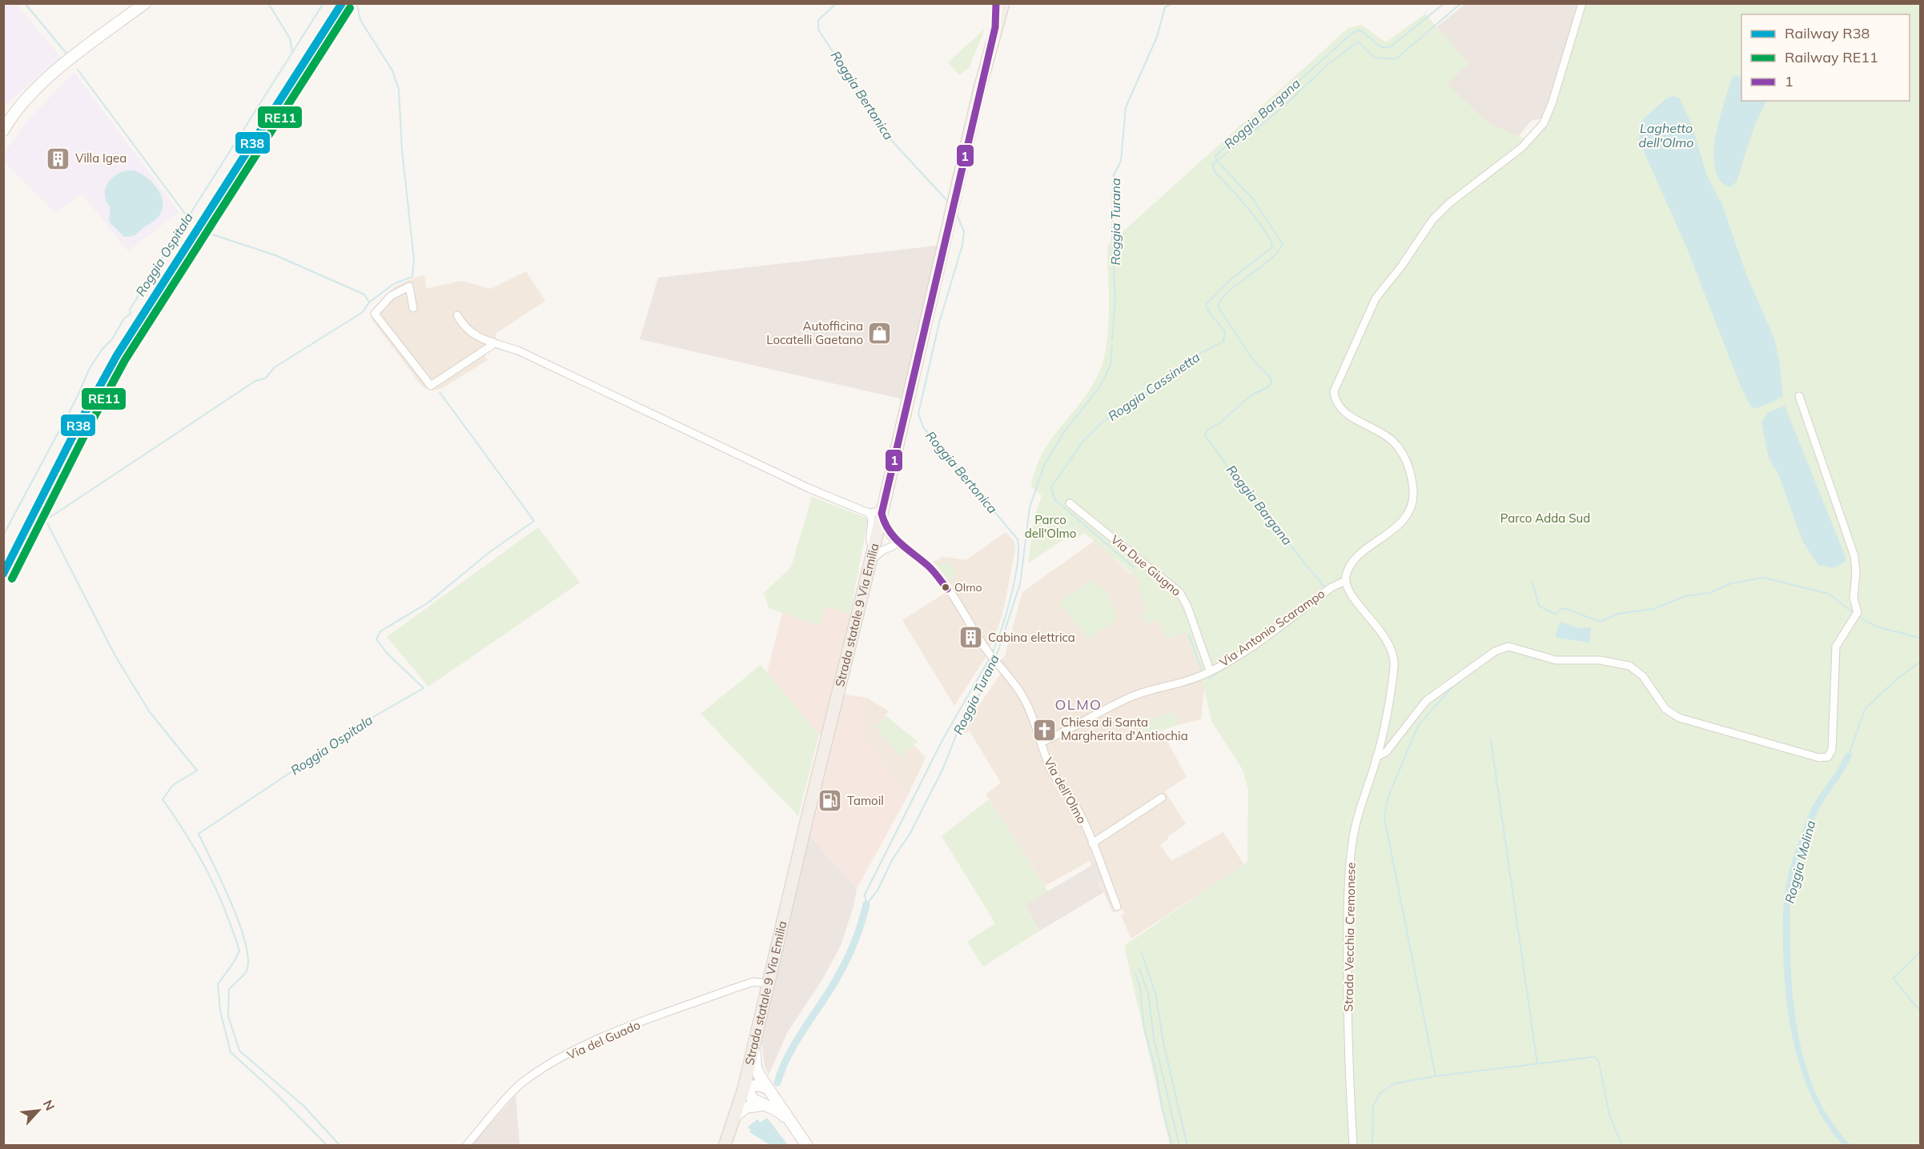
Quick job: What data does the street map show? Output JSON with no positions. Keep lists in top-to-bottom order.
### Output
{
  "streets": {
    "main road": ["Strada statale 9 Via Emilia"],
    "street": [
      "Via Due Giugno",
      "Via Antonio Scarampo",
      "Via dell’Olmo",
      "Strada Vecchia Cremonese",
      "Via del Guado"
    ]
  },
  "crossings": [
    ["Via Due Giugno", "Via Antonio Scarampo"],
    ["Strada statale 9 Via Emilia", "Via dell’Olmo"],
    ["Strada statale 9 Via Emilia", "Via del Guado"],
    ["Via Antonio Scarampo", "Via dell’Olmo"],
    ["Via Antonio Scarampo", "Strada Vecchia Cremonese"]
  ],
  "districts": ["OLMO"],
  "water": [
    "Roggia Bertonica",
    "Roggia Bargana",
    "Laghetto dell'Olmo",
    "Roggia Turana",
    "Roggia Ospitala",
    "Roggia Cassinetta",
    "Roggia Molina"
  ],
  "parks": ["Parco Adda Sud", "Parco dell'Olmo"],
  "places": {
    "building": ["Villa Igea", "Cabina elettrica"],
    "shop": ["Autofficina Locatelli Gaetano"],
    "other": ["Olmo"],
    "church": ["Chiesa di Santa Margherita d'Antiochia"],
    "fuel station": ["Tamoil"]
  },
  "lines": ["rail line R38", "transit line 1", "rail line RE11"],
  "legend": ["Railway R38", "Railway RE11", "1"],
  "north": "top right"
}
